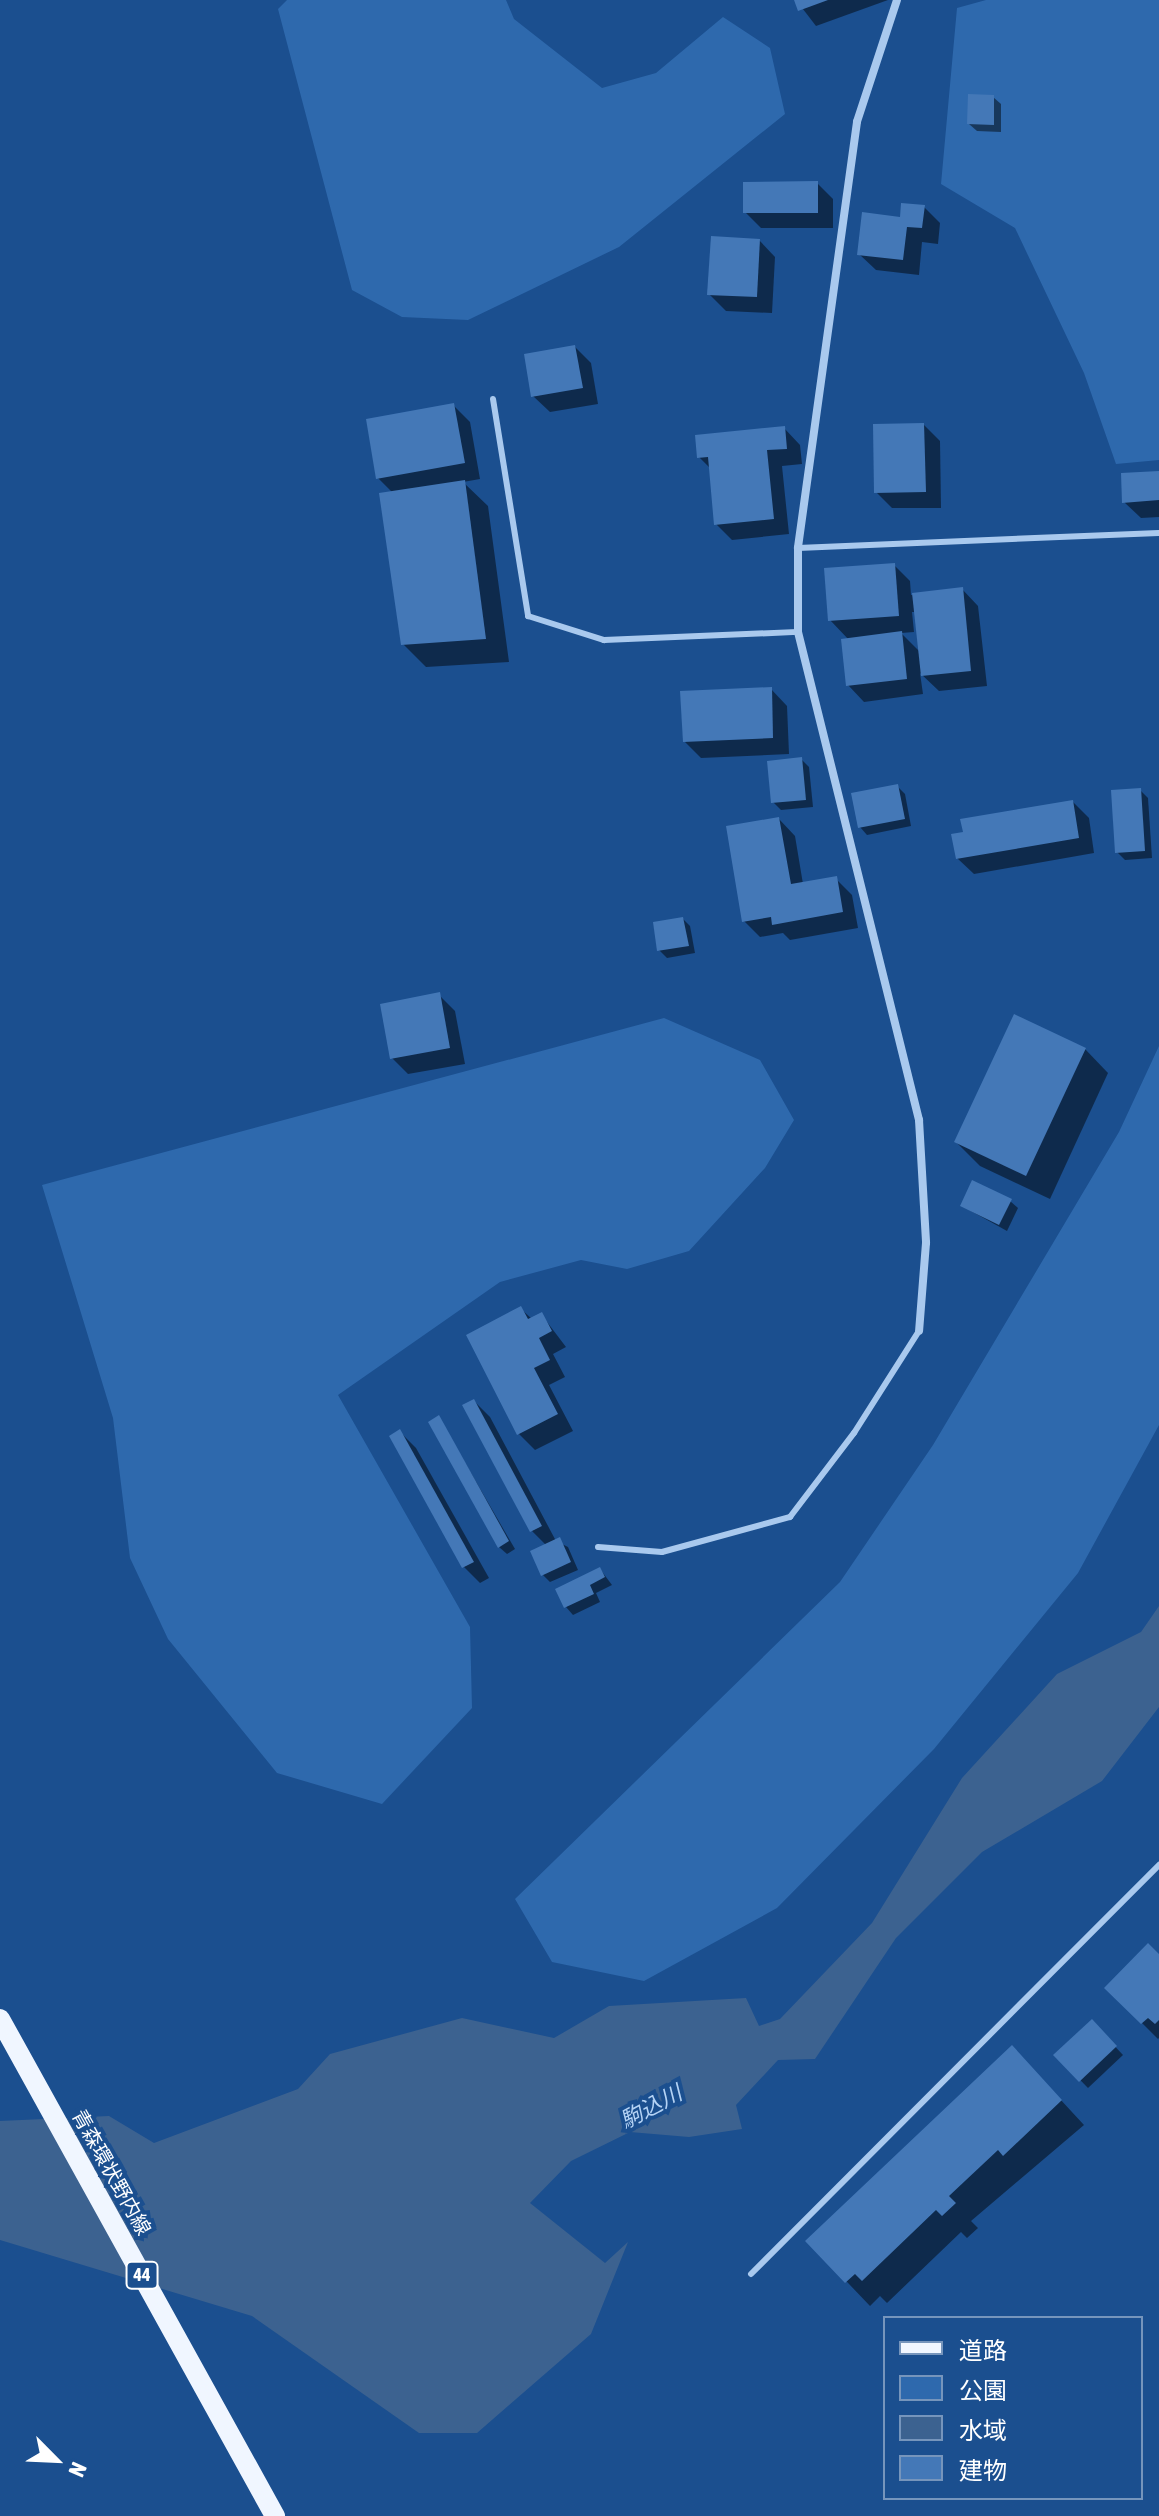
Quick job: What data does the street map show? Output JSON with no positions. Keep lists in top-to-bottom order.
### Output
{
  "streets": {
    "main road": ["青森環状野内線", "44"]
  },
  "water": ["駒込川"],
  "legend": [
    "道路",
    "公園",
    "水域",
    "建物"
  ],
  "north": "bottom right"
}
